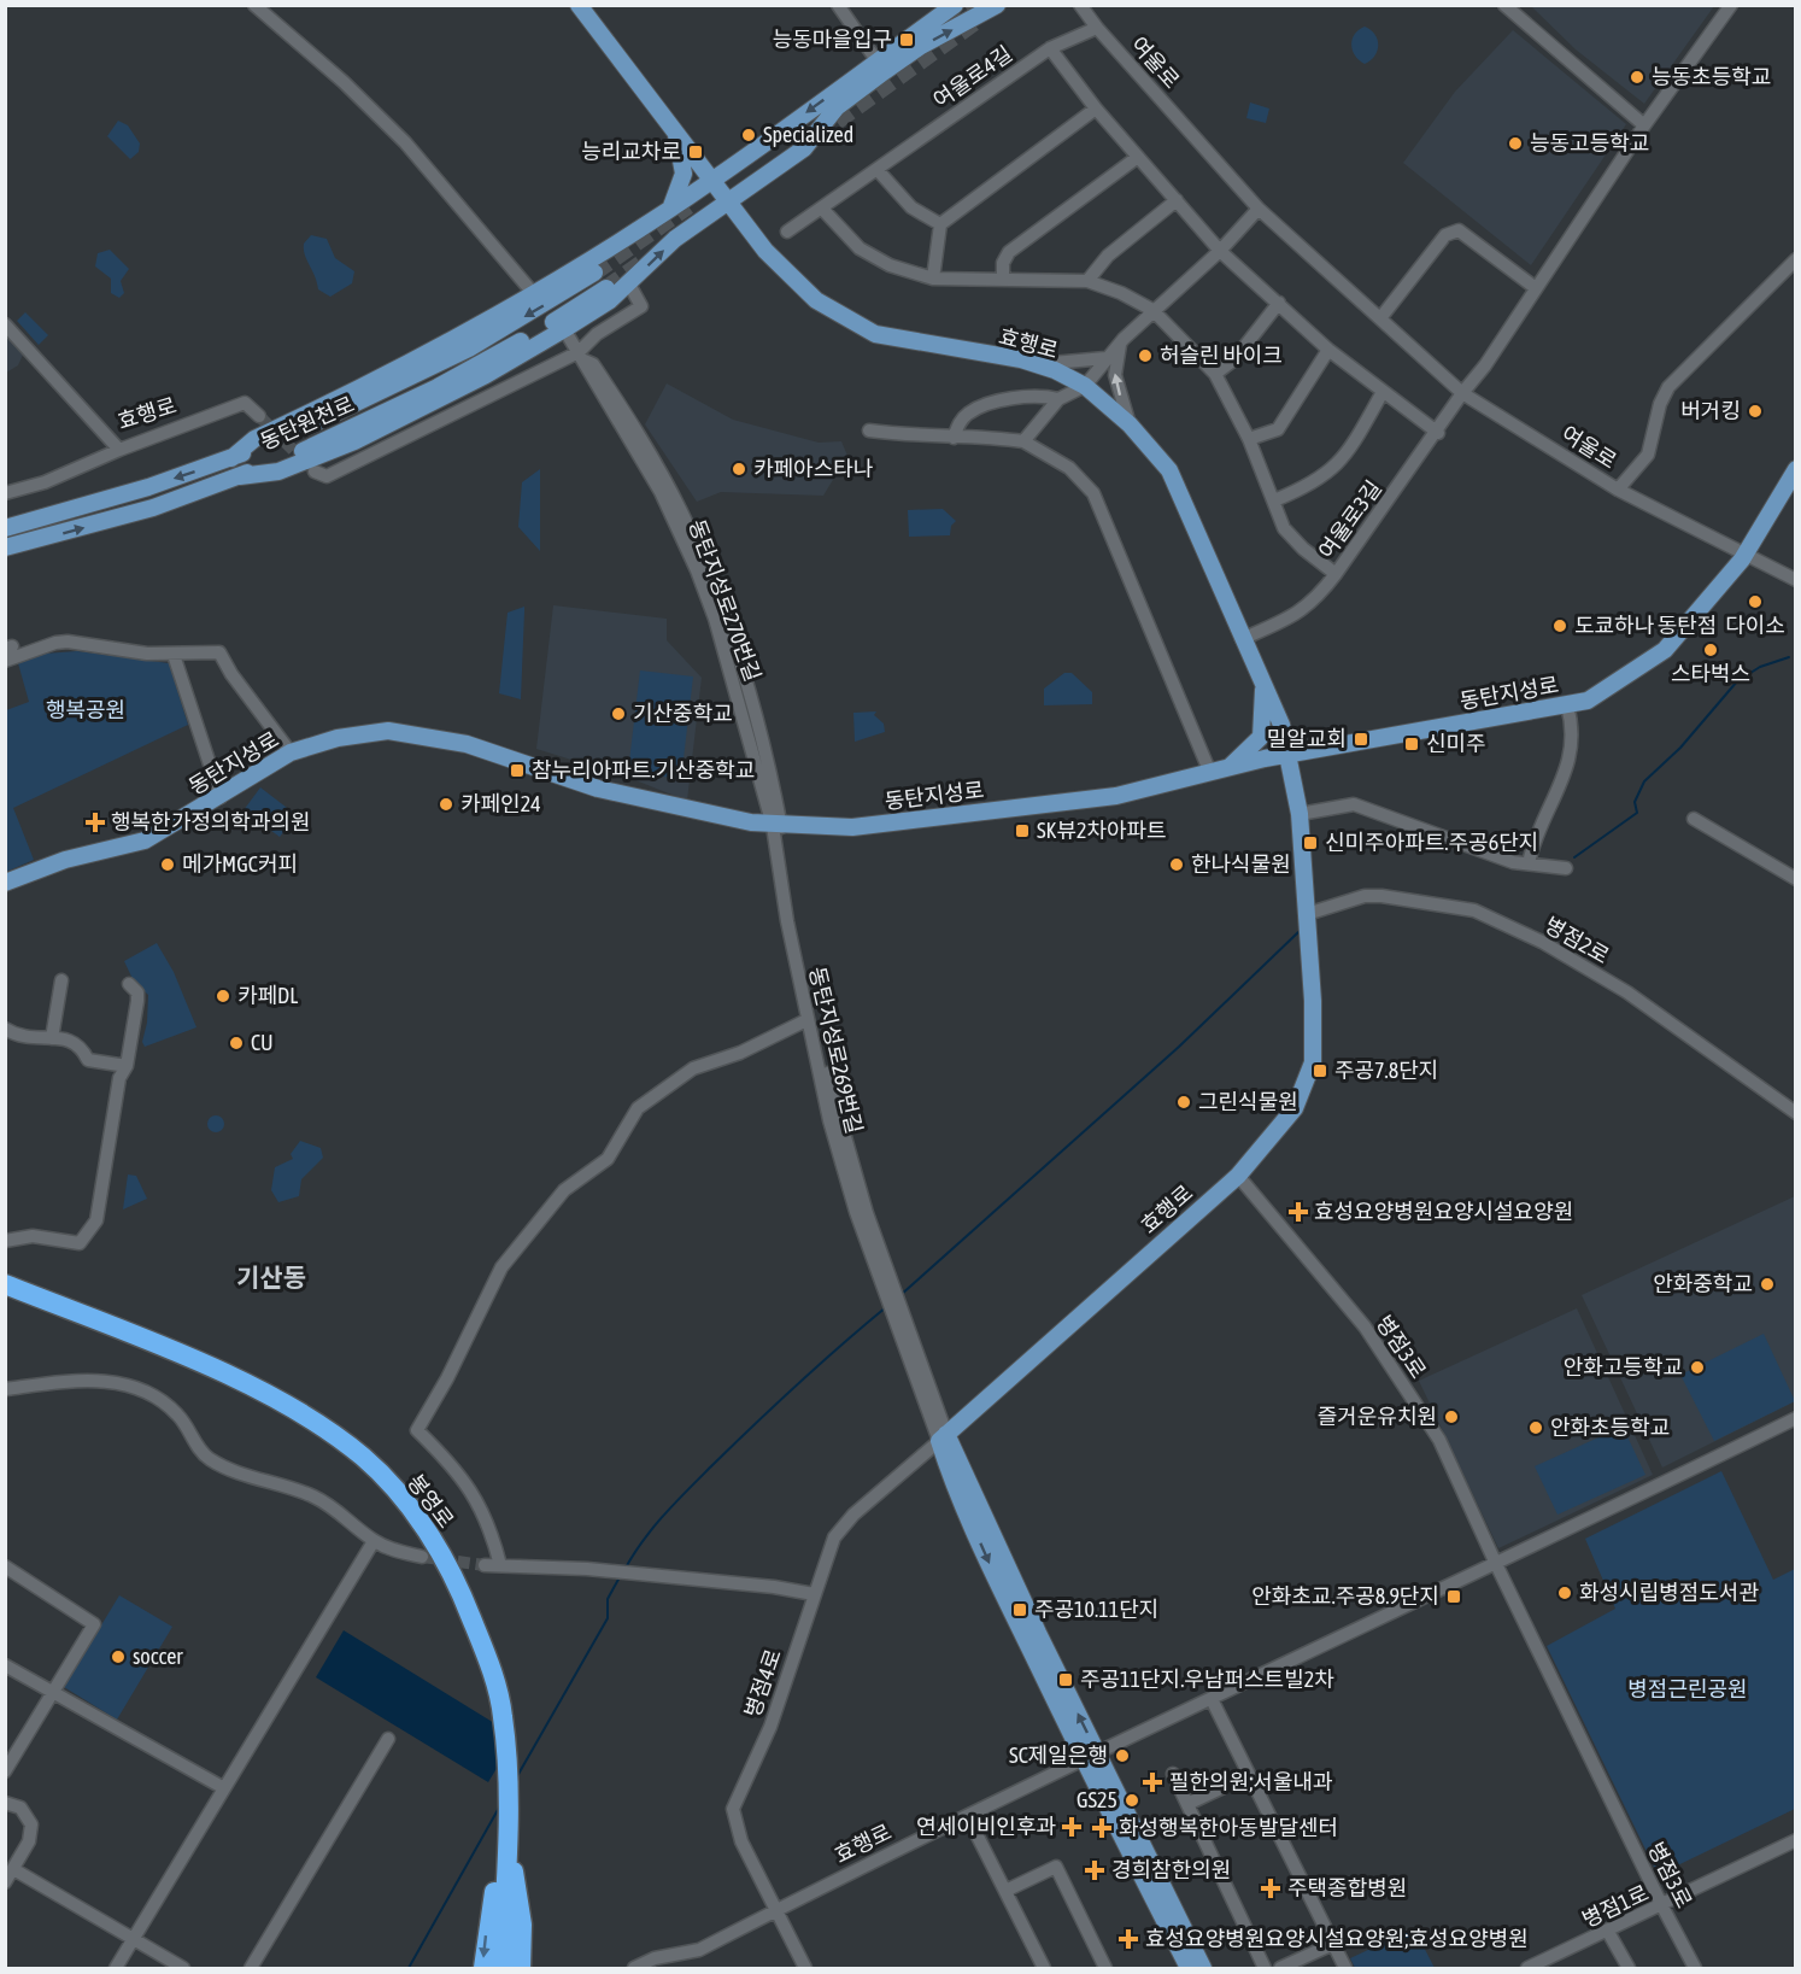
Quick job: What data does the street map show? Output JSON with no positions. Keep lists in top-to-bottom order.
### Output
{
  "streets": {
    "highway": ["봉영로"],
    "main road": ["효행로", "동탄원천로", "동탄지성로"],
    "street": [
      "여울로",
      "여울로4길",
      "여울로3길",
      "병점2로",
      "동탄지성로269번길",
      "병점3로",
      "병점4로",
      "병점1로"
    ]
  },
  "crossings": [
    ["여울로", "여울로4길"],
    ["여울로", "여울로3길"],
    ["여울로", "동탄지성로"],
    ["효행로", "여울로3길"],
    ["효행로", "동탄지성로"],
    ["효행로", "병점2로"],
    ["효행로", "병점3로"],
    ["효행로", "병점4로"],
    ["동탄지성로", "동탄지성로269번길"],
    ["병점3로", "병점1로"]
  ],
  "districts": ["기산동"],
  "parks": ["행복공원", "병점근린공원"],
  "places": {
    "transit": [
      "능동마을입구",
      "능리교차로",
      "밀알교회",
      "신미주",
      "참누리아파트.기산중학교",
      "SK뷰2차아파트",
      "신미주아파트.주공6단지",
      "주공7.8단지",
      "안화초교.주공8.9단지",
      "주공10.11단지",
      "주공11단지.우남퍼스트빌2차"
    ],
    "other": [
      "능동초등학교",
      "Specialized",
      "능동고등학교",
      "허슬린 바이크",
      "버거킹",
      "카페아스타나",
      "다이소",
      "도쿄하나 동탄점",
      "스타벅스",
      "기산중학교",
      "카페인24",
      "메가MGC커피",
      "한나식물원",
      "카페DL",
      "CU",
      "그린식물원",
      "안화중학교",
      "안화고등학교",
      "즐거운유치원",
      "안화초등학교",
      "화성시립병점도서관",
      "soccer",
      "SC제일은행",
      "GS25"
    ],
    "health": [
      "행복한가정의학과의원",
      "효성요양병원요양시설요양원",
      "필한의원;서울내과",
      "연세이비인후과",
      "화성행복한아동발달센터",
      "경희참한의원",
      "주택종합병원",
      "효성요양병원요양시설요양원;효성요양병원"
    ]
  }
}
